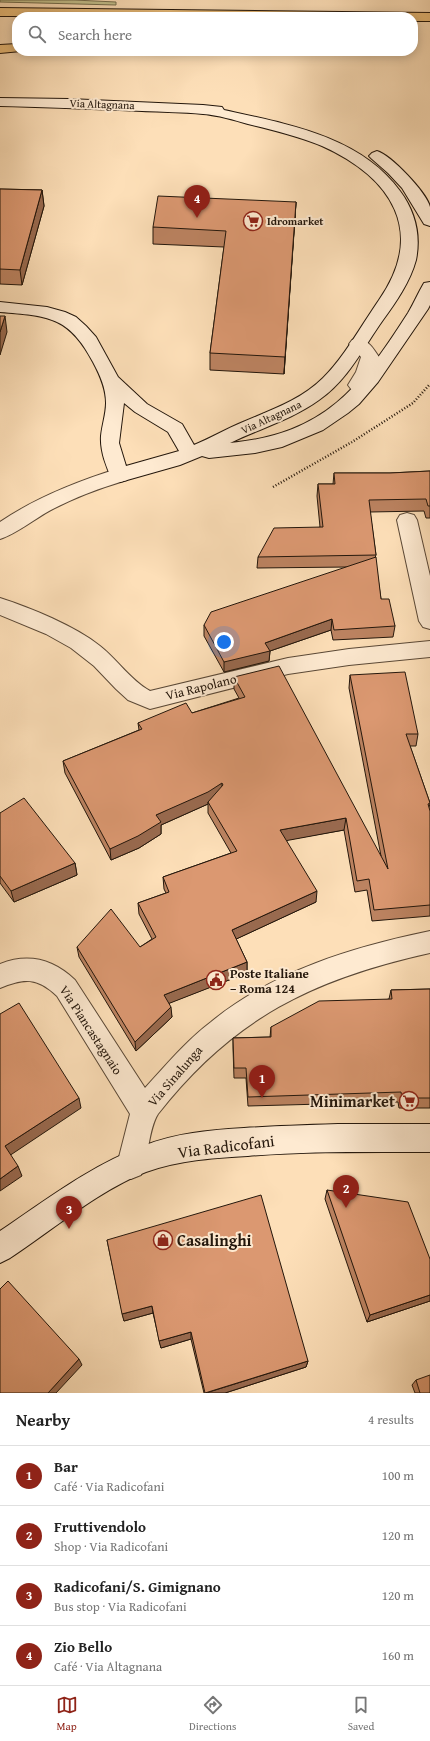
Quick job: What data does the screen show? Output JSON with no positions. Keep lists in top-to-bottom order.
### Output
{
  "streets": {
    "street": [
      "Via Altagnana",
      "Via Rapolano",
      "Via Piancastagnaio",
      "Via Sinalunga",
      "Via Radicofani"
    ]
  },
  "crossings": [
    ["Via Piancastagnaio", "Via Sinalunga"],
    ["Via Sinalunga", "Via Radicofani"]
  ],
  "places": {
    "supermarket": ["Idromarket", "Minimarket"],
    "public building": ["Poste Italiane – Roma 124"],
    "shop": ["Casalinghi"]
  },
  "page": {
    "search": "Search here",
    "pins": [
      "4",
      "1",
      "2",
      "3"
    ],
    "heading": ["Nearby", "4 results"],
    "list": [
      {
        "mark": "1",
        "name": "Bar",
        "note": "Café · Via Radicofani",
        "value": "100 m"
      },
      {
        "mark": "2",
        "name": "Fruttivendolo",
        "note": "Shop · Via Radicofani",
        "value": "120 m"
      },
      {
        "mark": "3",
        "name": "Radicofani/S. Gimignano",
        "note": "Bus stop · Via Radicofani",
        "value": "120 m"
      },
      {
        "mark": "4",
        "name": "Zio Bello",
        "note": "Café · Via Altagnana",
        "value": "160 m"
      }
    ],
    "nav": ["Map", "Directions", "Saved"]
  }
}
